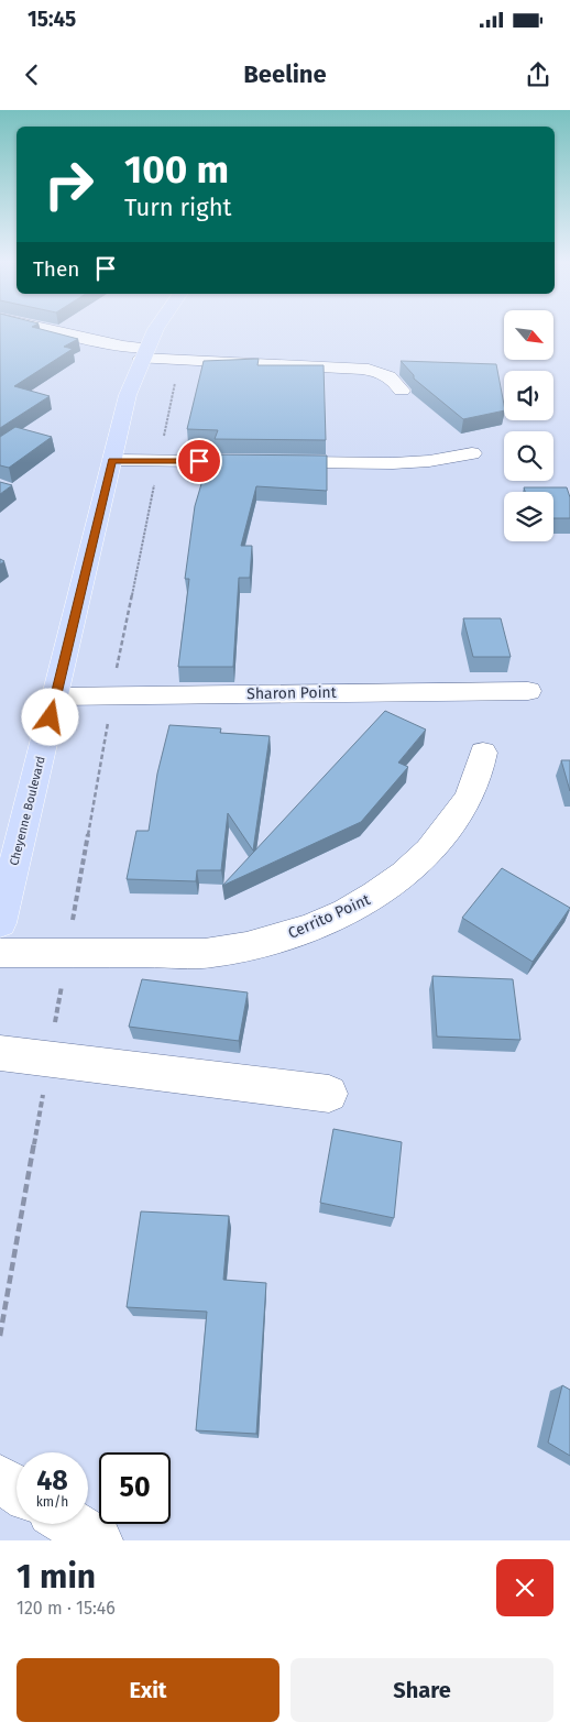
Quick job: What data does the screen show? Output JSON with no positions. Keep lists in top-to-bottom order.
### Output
{
  "streets": {
    "main road": ["Cheyenne Boulevard"],
    "street": ["Sharon Point", "Cerrito Point"]
  },
  "crossings": [
    ["Sharon Point", "Cheyenne Boulevard"]
  ],
  "north": "bottom right",
  "page": {
    "status": "15:45",
    "header": "Beeline",
    "turn": ["100 m", "Turn right"],
    "then": "Then",
    "speed": "48 km/h",
    "limit": "50",
    "heading": ["1 min", "120 m · 15:46"],
    "buttons": ["Exit", "Share"]
  }
}
